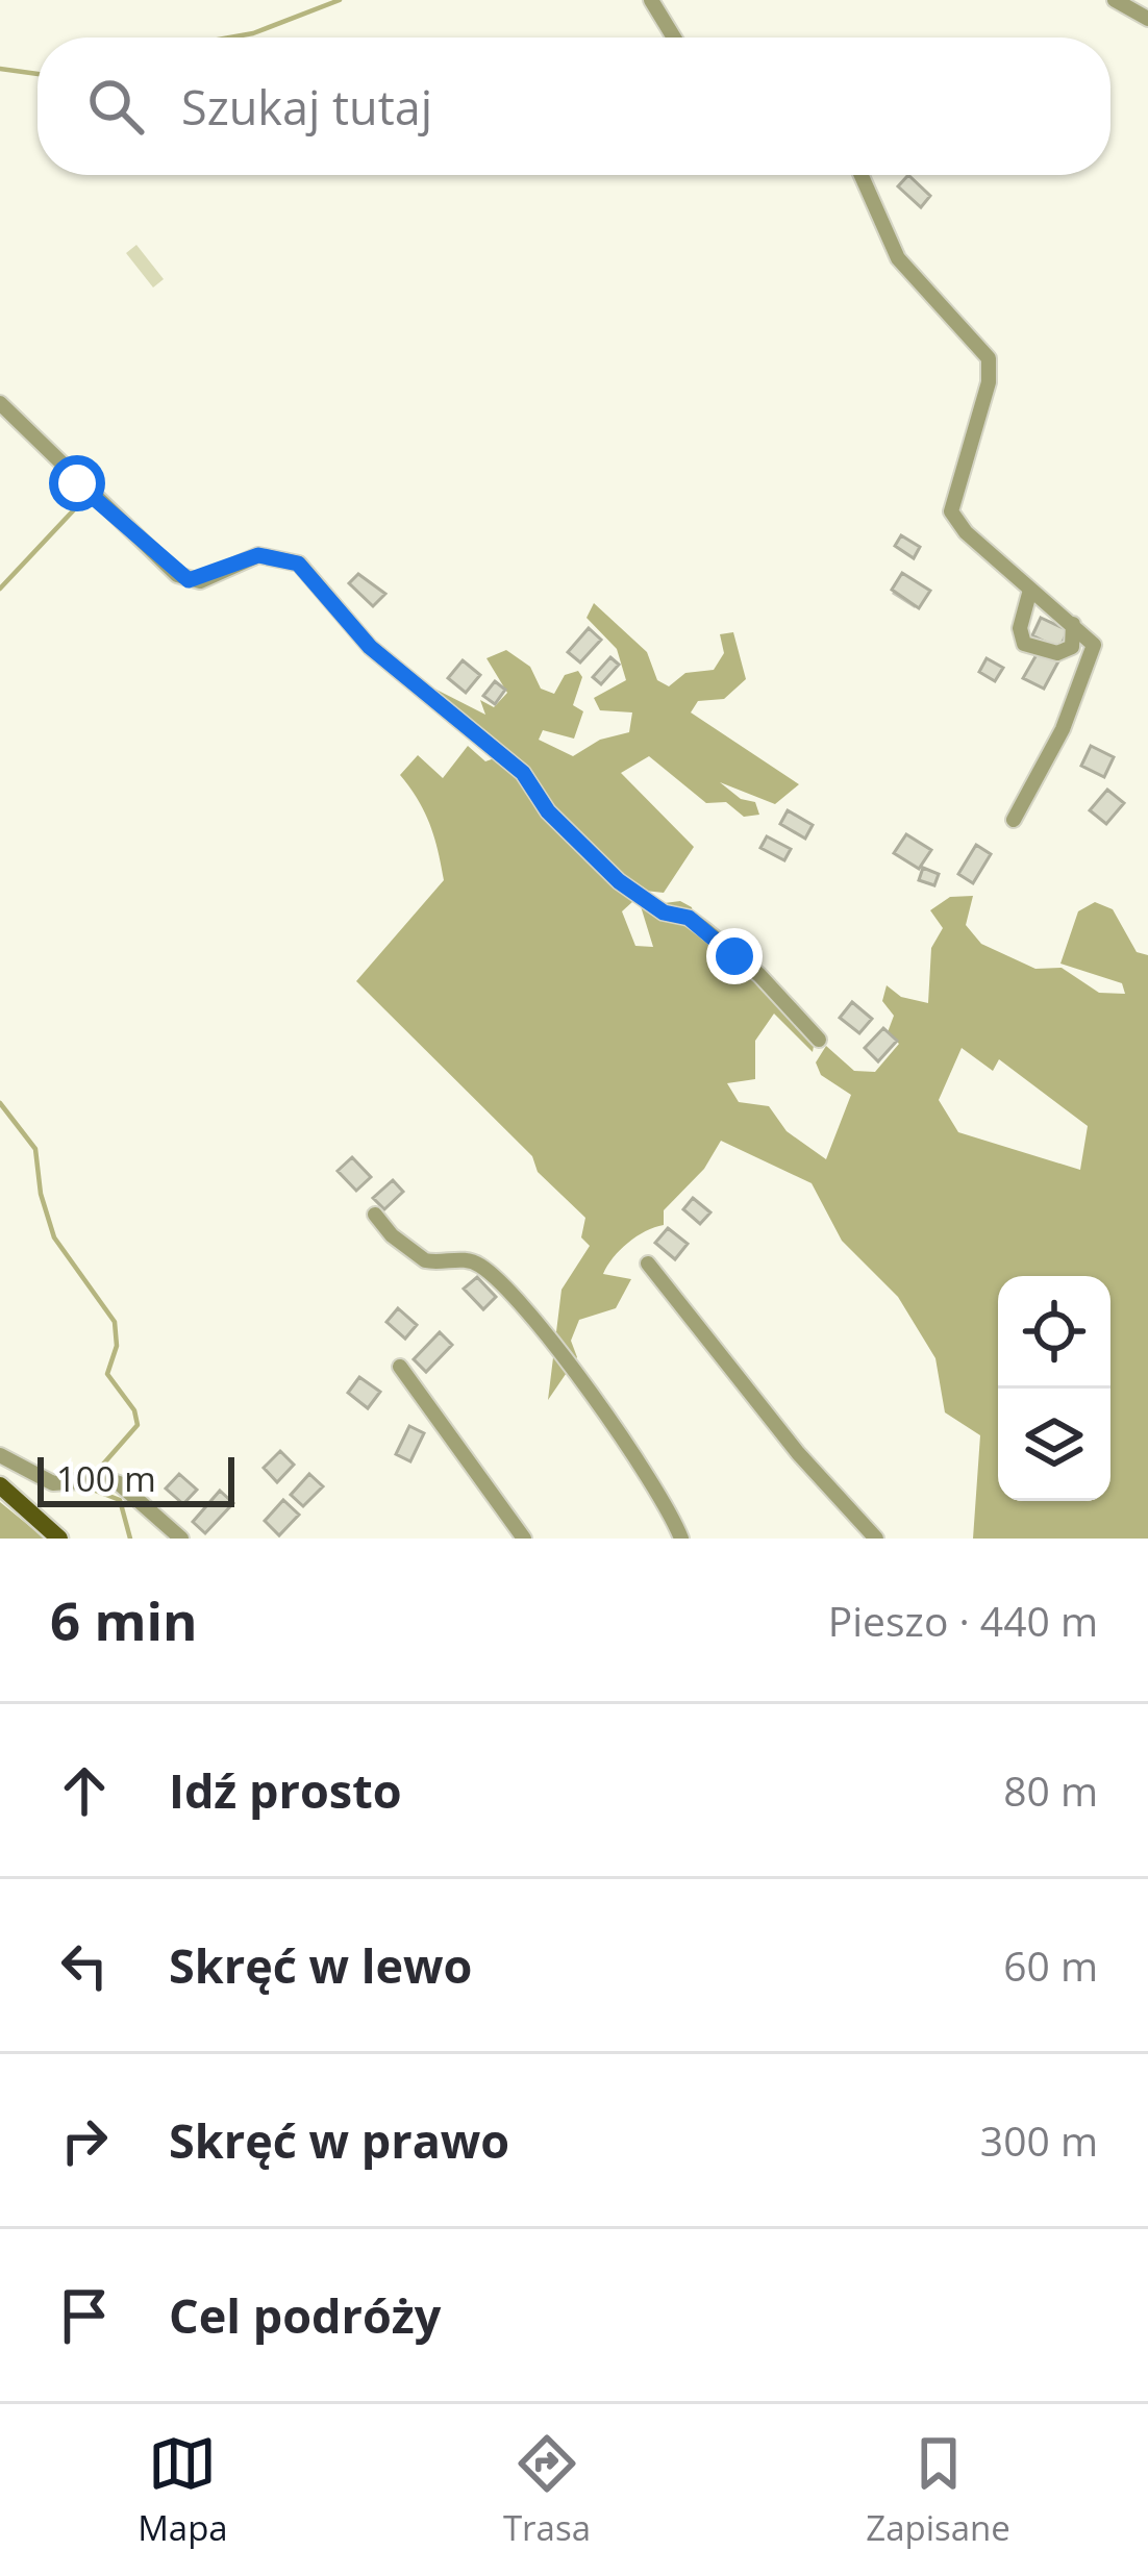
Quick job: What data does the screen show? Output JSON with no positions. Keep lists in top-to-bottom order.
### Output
{
  "scale_bar": "100 m",
  "page": {
    "search": "Szukaj tutaj",
    "scale": "100 m",
    "heading": ["6 min", "Pieszo · 440 m"],
    "list": [
      ["Idź prosto", "80 m"],
      ["Skręć w lewo", "60 m"],
      ["Skręć w prawo", "300 m"],
      "Cel podróży"
    ],
    "nav": ["Mapa", "Trasa", "Zapisane"]
  }
}
